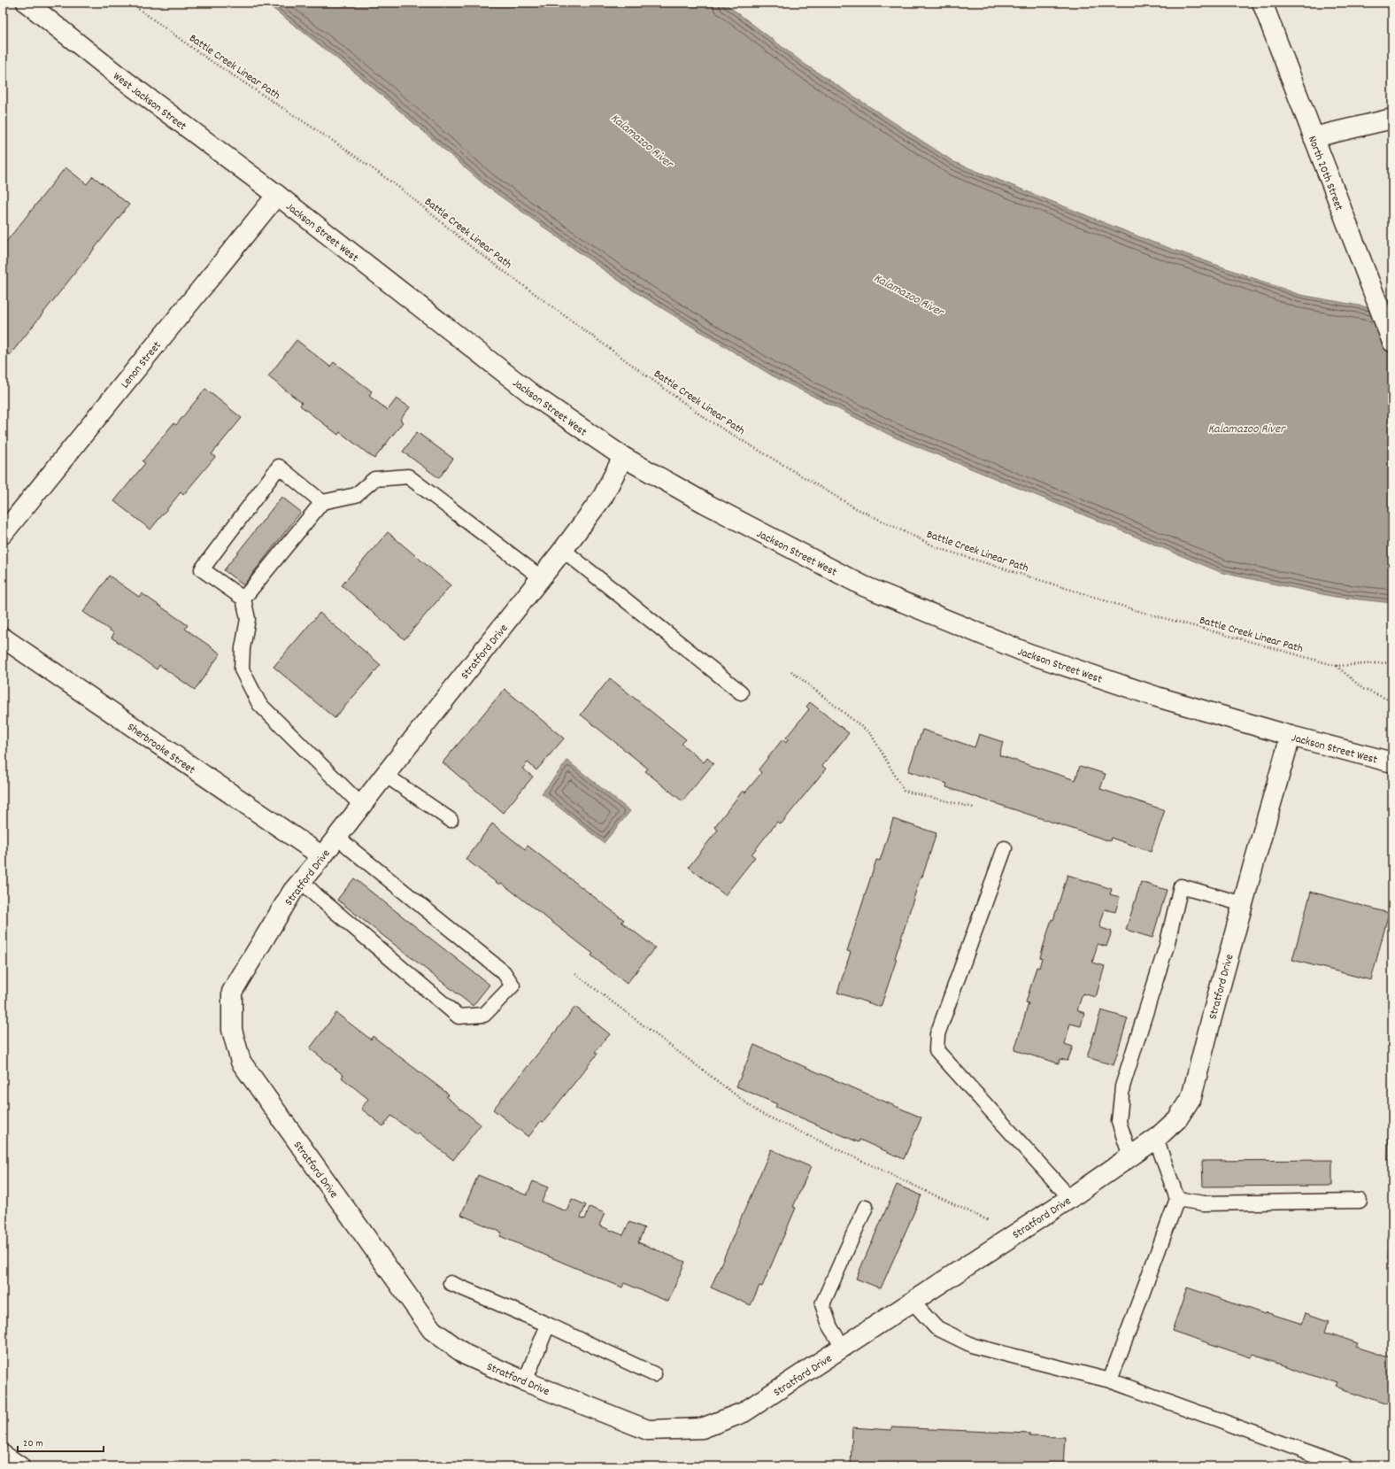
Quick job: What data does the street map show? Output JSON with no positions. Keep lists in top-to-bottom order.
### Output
{
  "streets": {
    "main road": [
      "West Jackson Street",
      "North 20th Street",
      "Jackson Street West",
      "Lenon Street",
      "Stratford Drive",
      "Sherbrooke Street"
    ],
    "path": ["Battle Creek Linear Path"]
  },
  "crossings": [
    ["West Jackson Street", "Jackson Street West"],
    ["West Jackson Street", "Lenon Street"],
    ["Jackson Street West", "Lenon Street"],
    ["Jackson Street West", "Stratford Drive"],
    ["Stratford Drive", "Sherbrooke Street"]
  ],
  "water": ["Kalamazoo River"],
  "scale_bar": "20 m"
}
